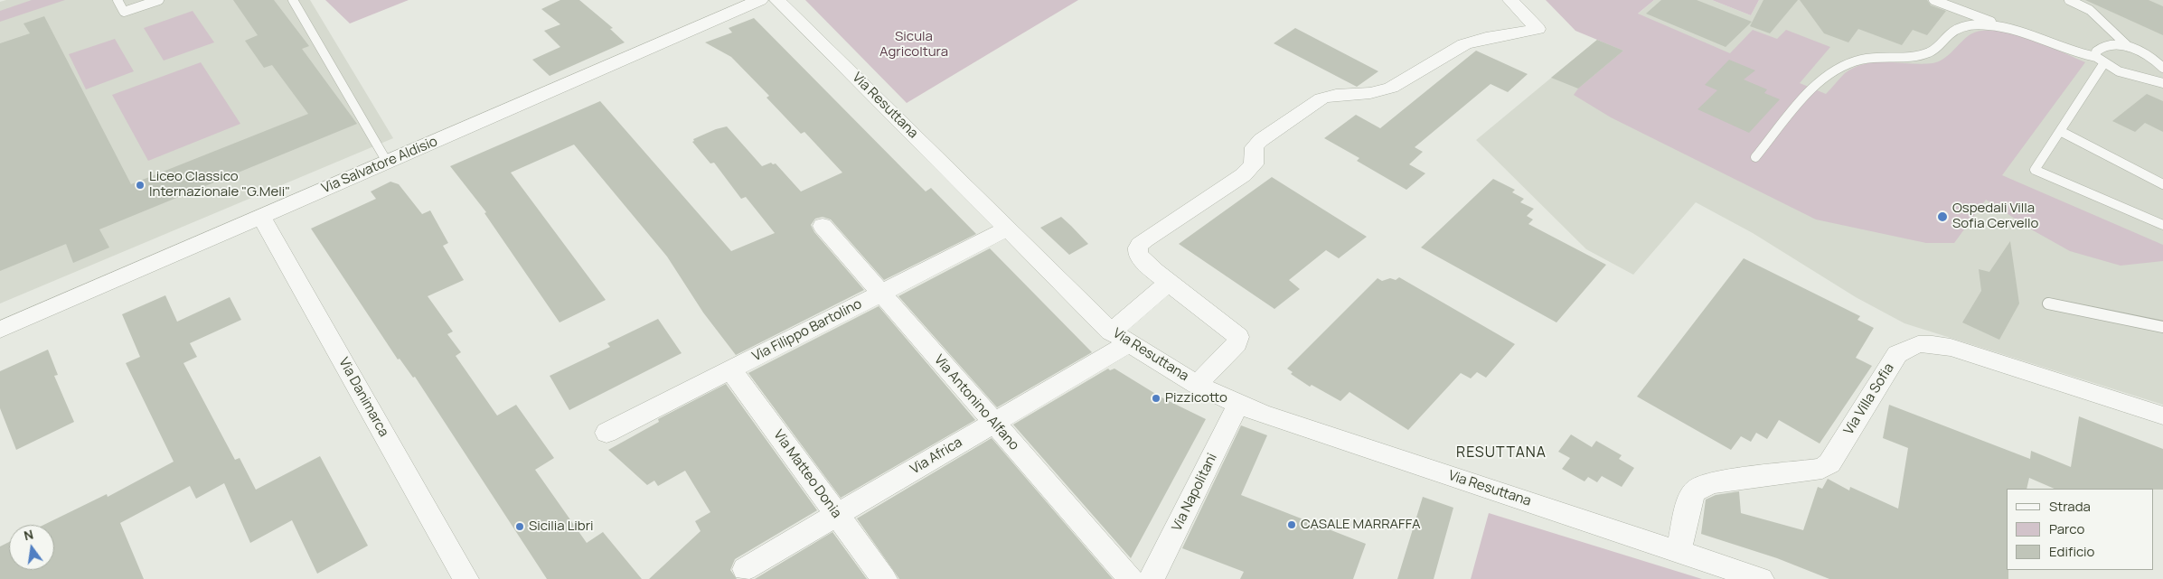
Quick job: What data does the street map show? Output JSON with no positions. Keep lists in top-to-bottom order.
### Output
{
  "streets": {
    "street": [
      "Via Resuttana",
      "Via Salvatore Aldisio",
      "Via Filippo Bartolino",
      "Via Danimarca",
      "Via Villa Sofia",
      "Via Antonino Alfano",
      "Via Africa",
      "Via Matteo Donia",
      "Via Napolitani"
    ]
  },
  "crossings": [
    ["Via Resuttana", "Via Filippo Bartolino"],
    ["Via Resuttana", "Via Villa Sofia"],
    ["Via Resuttana", "Via Africa"],
    ["Via Resuttana", "Via Napolitani"],
    ["Via Salvatore Aldisio", "Via Danimarca"],
    ["Via Filippo Bartolino", "Via Antonino Alfano"],
    ["Via Filippo Bartolino", "Via Matteo Donia"],
    ["Via Antonino Alfano", "Via Africa"],
    ["Via Africa", "Via Matteo Donia"]
  ],
  "districts": ["RESUTTANA"],
  "parks": ["Sicula Agricoltura"],
  "places": [
    "Liceo Classico Internazionale \"G.Meli\"",
    "Ospedali Villa Sofia Cervello",
    "Pizzicotto",
    "CASALE MARRAFFA",
    "Sicilia Libri"
  ],
  "legend": ["Strada", "Parco", "Edificio"],
  "north": "top"
}
